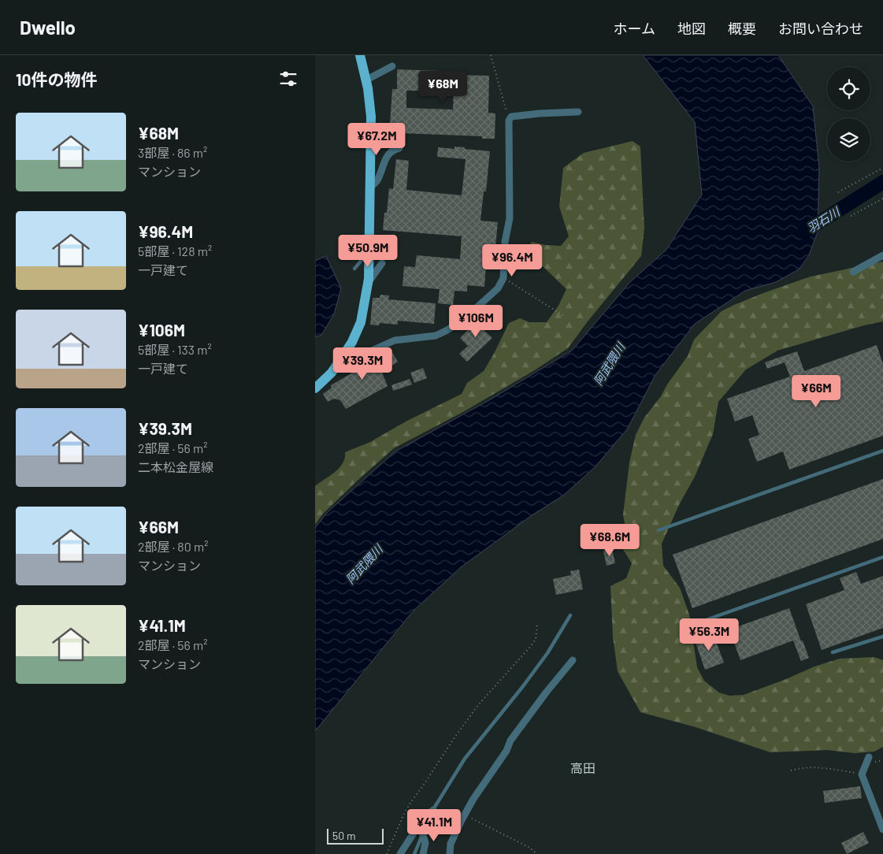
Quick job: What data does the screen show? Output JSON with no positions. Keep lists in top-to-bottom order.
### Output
{
  "districts": ["高田"],
  "water": ["羽石川", "阿武隈川"],
  "scale_bar": "50 m",
  "page": {
    "header": "Dwello",
    "nav": [
      "ホーム",
      "地図",
      "概要",
      "お問い合わせ"
    ],
    "heading": "10件の物件",
    "price": [
      "¥68M",
      "¥67.2M",
      "¥50.9M",
      "¥96.4M",
      "¥106M",
      "¥39.3M",
      "¥66M",
      "¥68.6M",
      "¥56.3M",
      "¥41.1M"
    ],
    "list": [
      {
        "name": "¥68M",
        "note": "3部屋 · 86 m² · マンション"
      },
      {
        "name": "¥96.4M",
        "note": "5部屋 · 128 m² · 一戸建て"
      },
      {
        "name": "¥106M",
        "note": "5部屋 · 133 m² · 一戸建て"
      },
      {
        "name": "¥39.3M",
        "note": "2部屋 · 56 m² · 二本松金屋線"
      },
      {
        "name": "¥66M",
        "note": "2部屋 · 80 m² · マンション"
      },
      {
        "name": "¥41.1M",
        "note": "2部屋 · 56 m² · マンション"
      }
    ],
    "scale": "50 m"
  }
}
